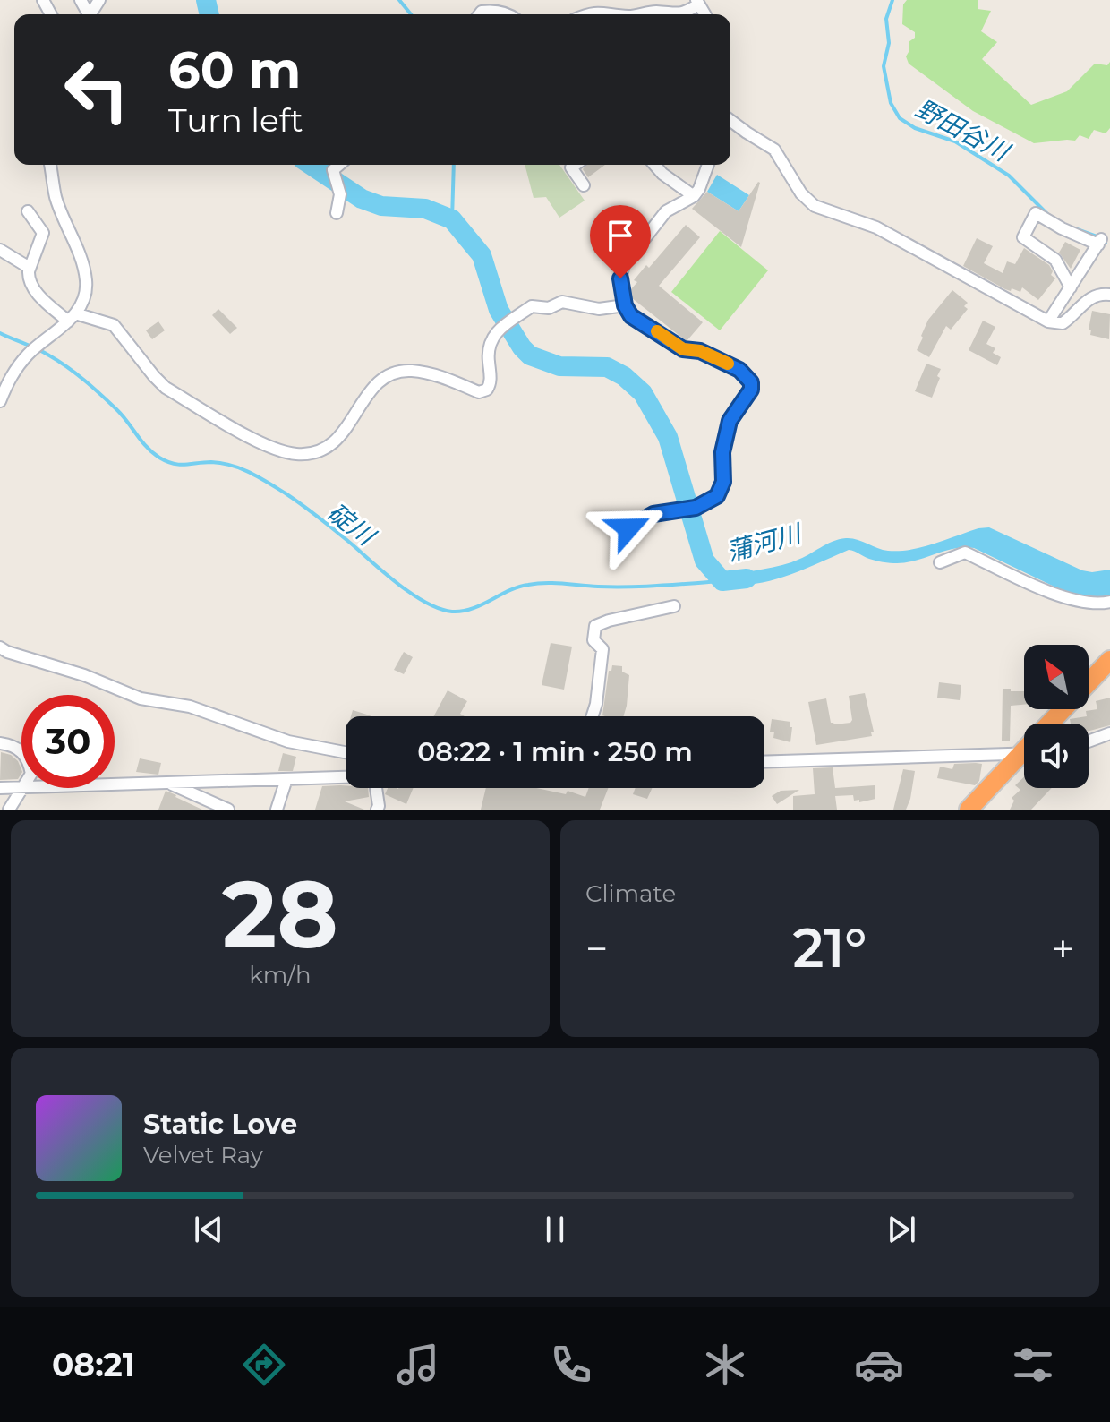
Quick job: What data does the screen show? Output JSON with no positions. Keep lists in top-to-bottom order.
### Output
{
  "water": ["野田谷川", "碇川", "蒲河川"],
  "north": "top left",
  "page": {
    "turn": ["60 m", "Turn left"],
    "limit": "30",
    "trip": "08:22 · 1 min · 250 m",
    "tile": [
      ["28", "km/h"],
      "Climate"
    ],
    "heat": ["−", "21°", "+"],
    "song": ["Static Love", "Velvet Ray"],
    "tabs": "08:21"
  }
}
